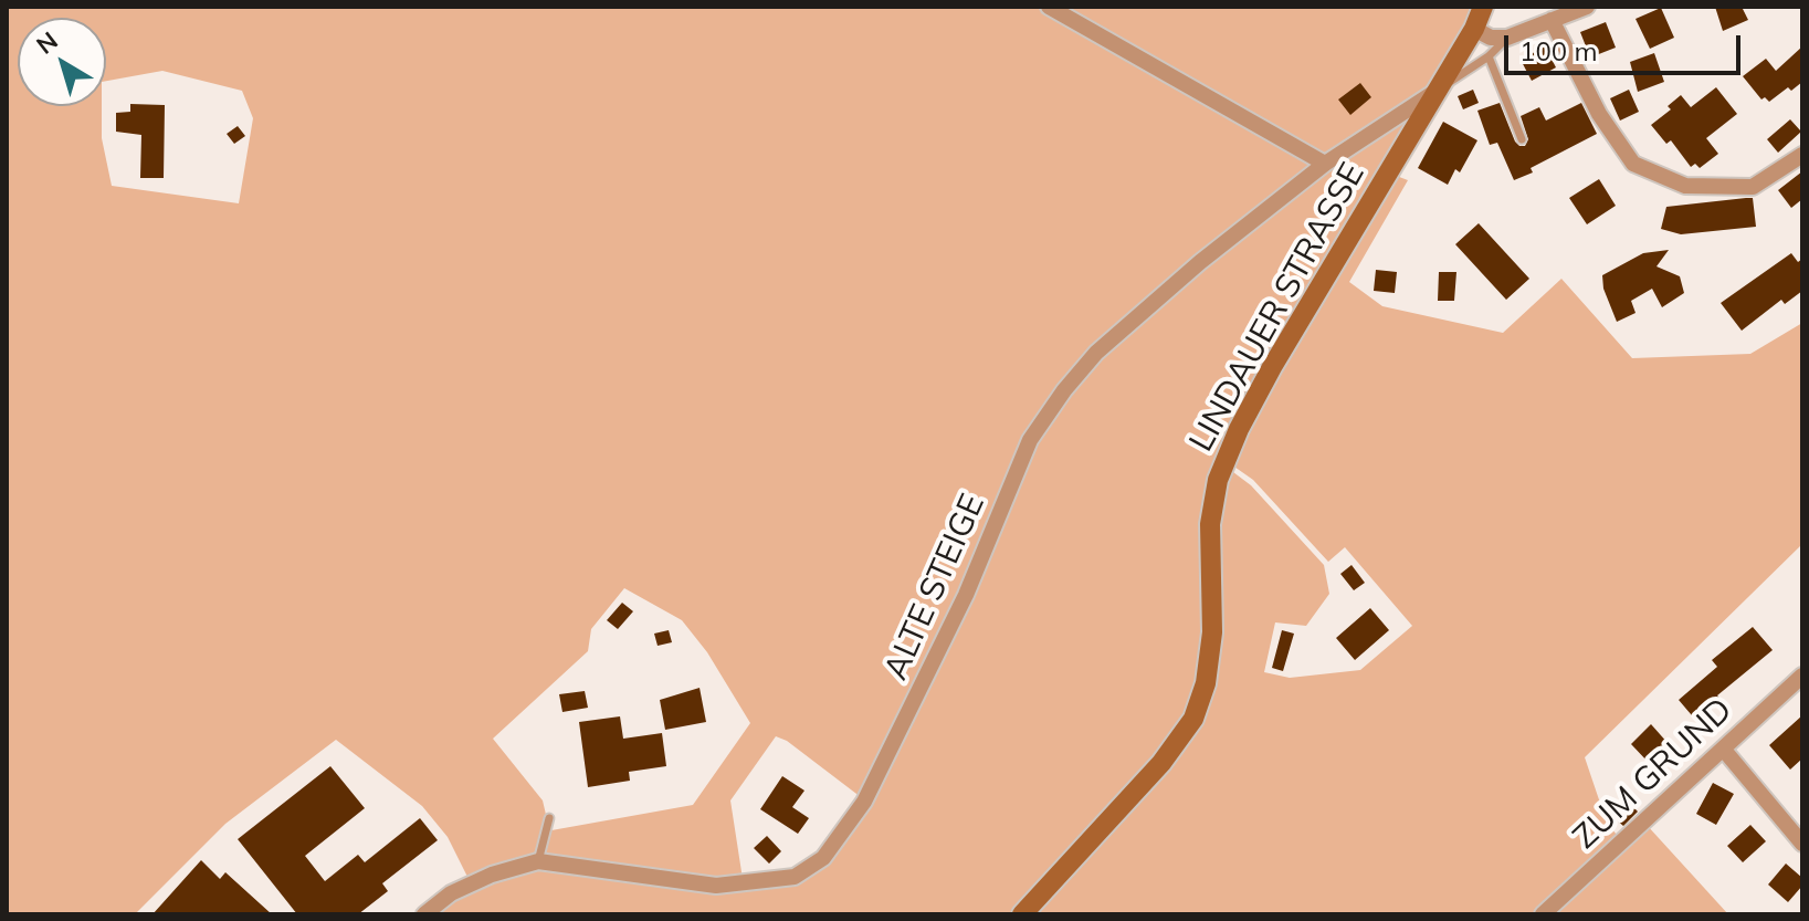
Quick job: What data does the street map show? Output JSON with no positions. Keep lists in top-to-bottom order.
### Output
{
  "streets": {
    "main road": ["LINDAUER STRASSE"],
    "street": ["ALTE STEIGE", "ZUM GRUND"]
  },
  "crossings": [
    ["LINDAUER STRASSE", "ALTE STEIGE"]
  ],
  "scale_bar": "100 m",
  "north": "top left"
}
